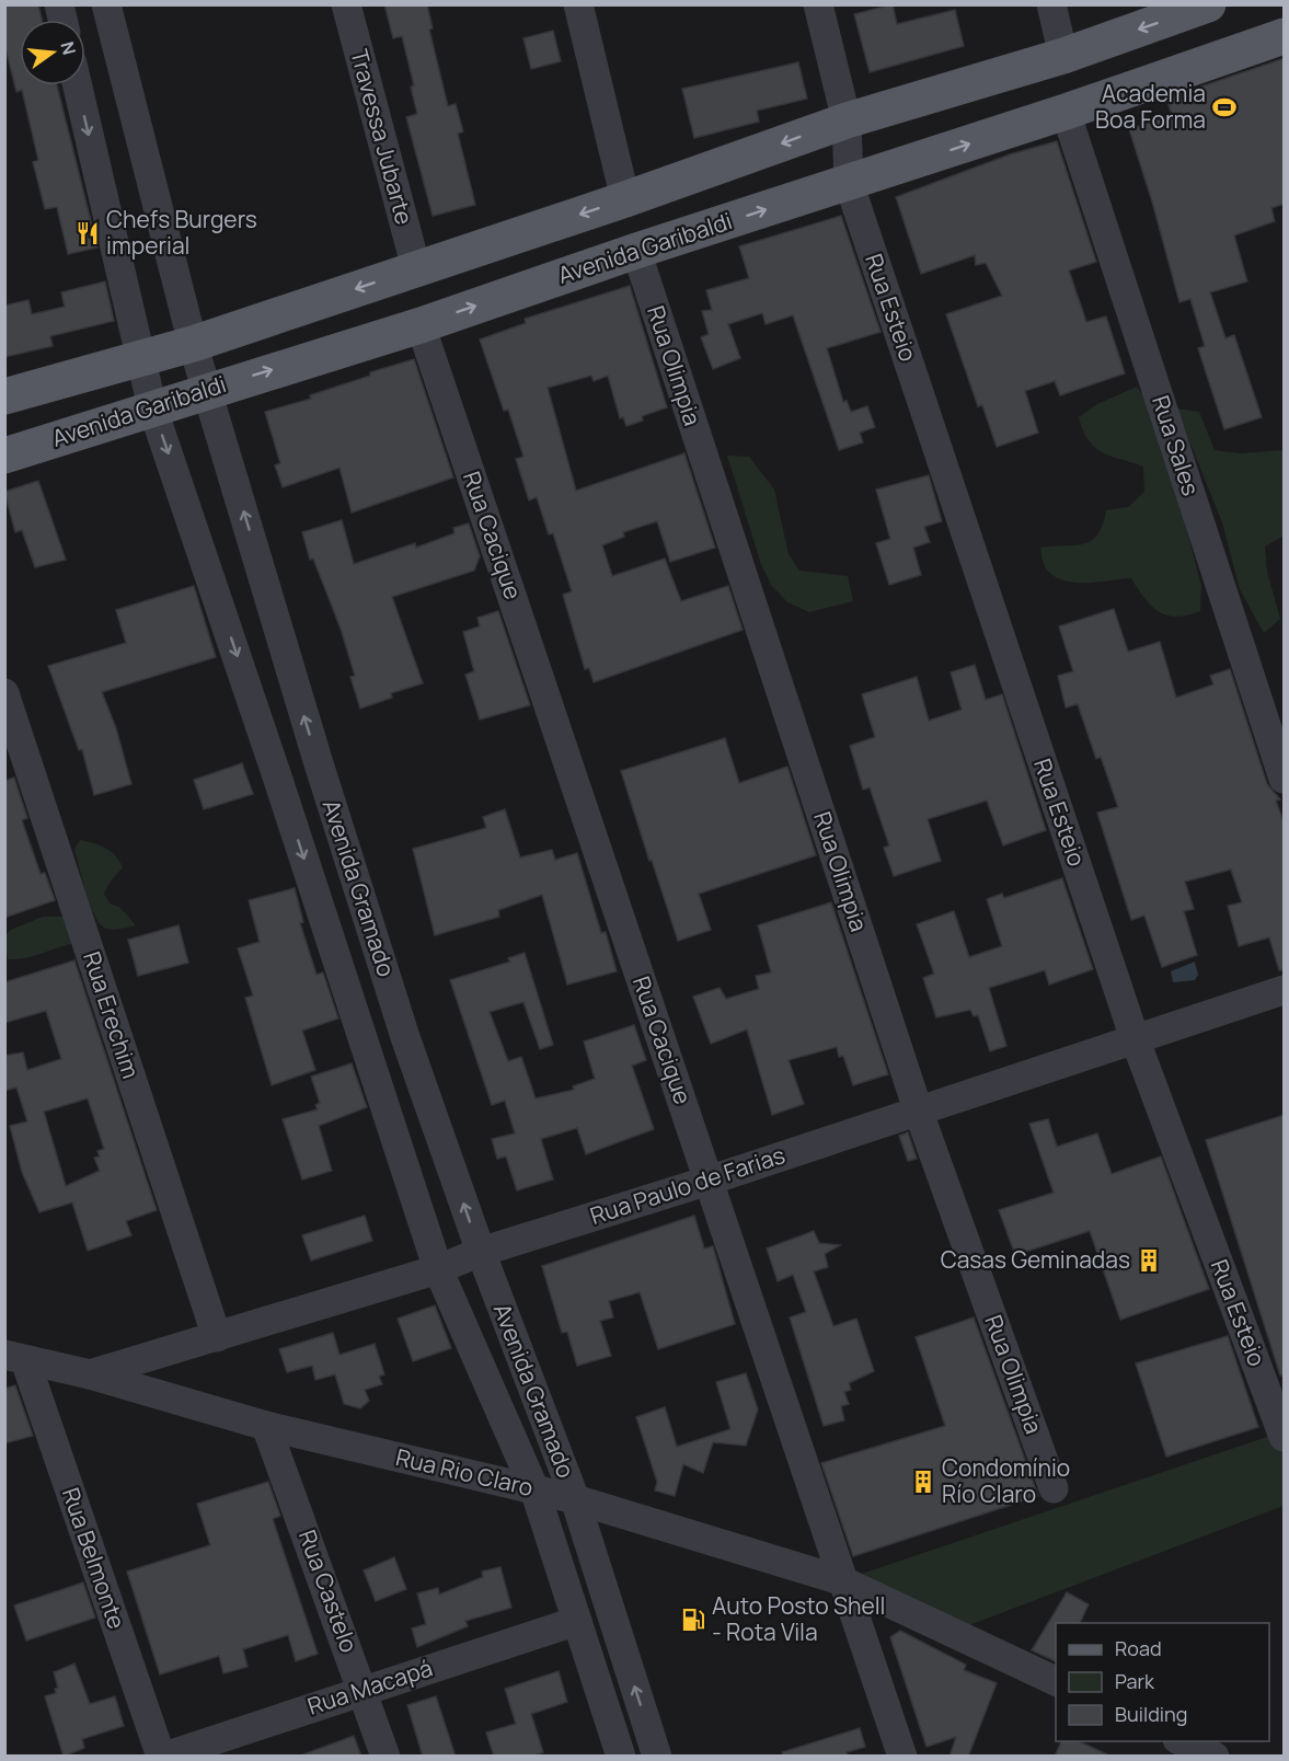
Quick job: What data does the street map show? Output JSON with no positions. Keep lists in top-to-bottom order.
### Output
{
  "streets": {
    "main road": ["Avenida Garibaldi"],
    "street": [
      "Travessa Jubarte",
      "Rua Esteio",
      "Rua Olimpia",
      "Rua Sales",
      "Rua Cacique",
      "Avenida Gramado",
      "Rua Erechim",
      "Rua Paulo de Farias",
      "Rua Rio Claro",
      "Rua Belmonte",
      "Rua Castelo",
      "Rua Macapá"
    ]
  },
  "crossings": [
    ["Travessa Jubarte", "Avenida Garibaldi"],
    ["Avenida Garibaldi", "Rua Esteio"],
    ["Avenida Garibaldi", "Rua Olimpia"],
    ["Avenida Garibaldi", "Rua Sales"],
    ["Avenida Garibaldi", "Rua Cacique"],
    ["Avenida Garibaldi", "Avenida Gramado"],
    ["Rua Esteio", "Rua Paulo de Farias"],
    ["Rua Olimpia", "Rua Paulo de Farias"],
    ["Rua Cacique", "Rua Paulo de Farias"],
    ["Rua Cacique", "Rua Rio Claro"],
    ["Avenida Gramado", "Rua Paulo de Farias"],
    ["Avenida Gramado", "Rua Rio Claro"],
    ["Avenida Gramado", "Rua Macapá"],
    ["Rua Erechim", "Rua Paulo de Farias"],
    ["Rua Paulo de Farias", "Rua Rio Claro"],
    ["Rua Rio Claro", "Rua Belmonte"],
    ["Rua Rio Claro", "Rua Castelo"],
    ["Rua Belmonte", "Rua Macapá"],
    ["Rua Castelo", "Rua Macapá"]
  ],
  "places": {
    "sports": ["Academia Boa Forma"],
    "restaurant": ["Chefs Burgers imperial"],
    "building": ["Casas Geminadas", "Condomínio Río Claro"],
    "fuel station": ["Auto Posto Shell - Rota Vila"]
  },
  "legend": ["Road", "Park", "Building"],
  "north": "right"
}
